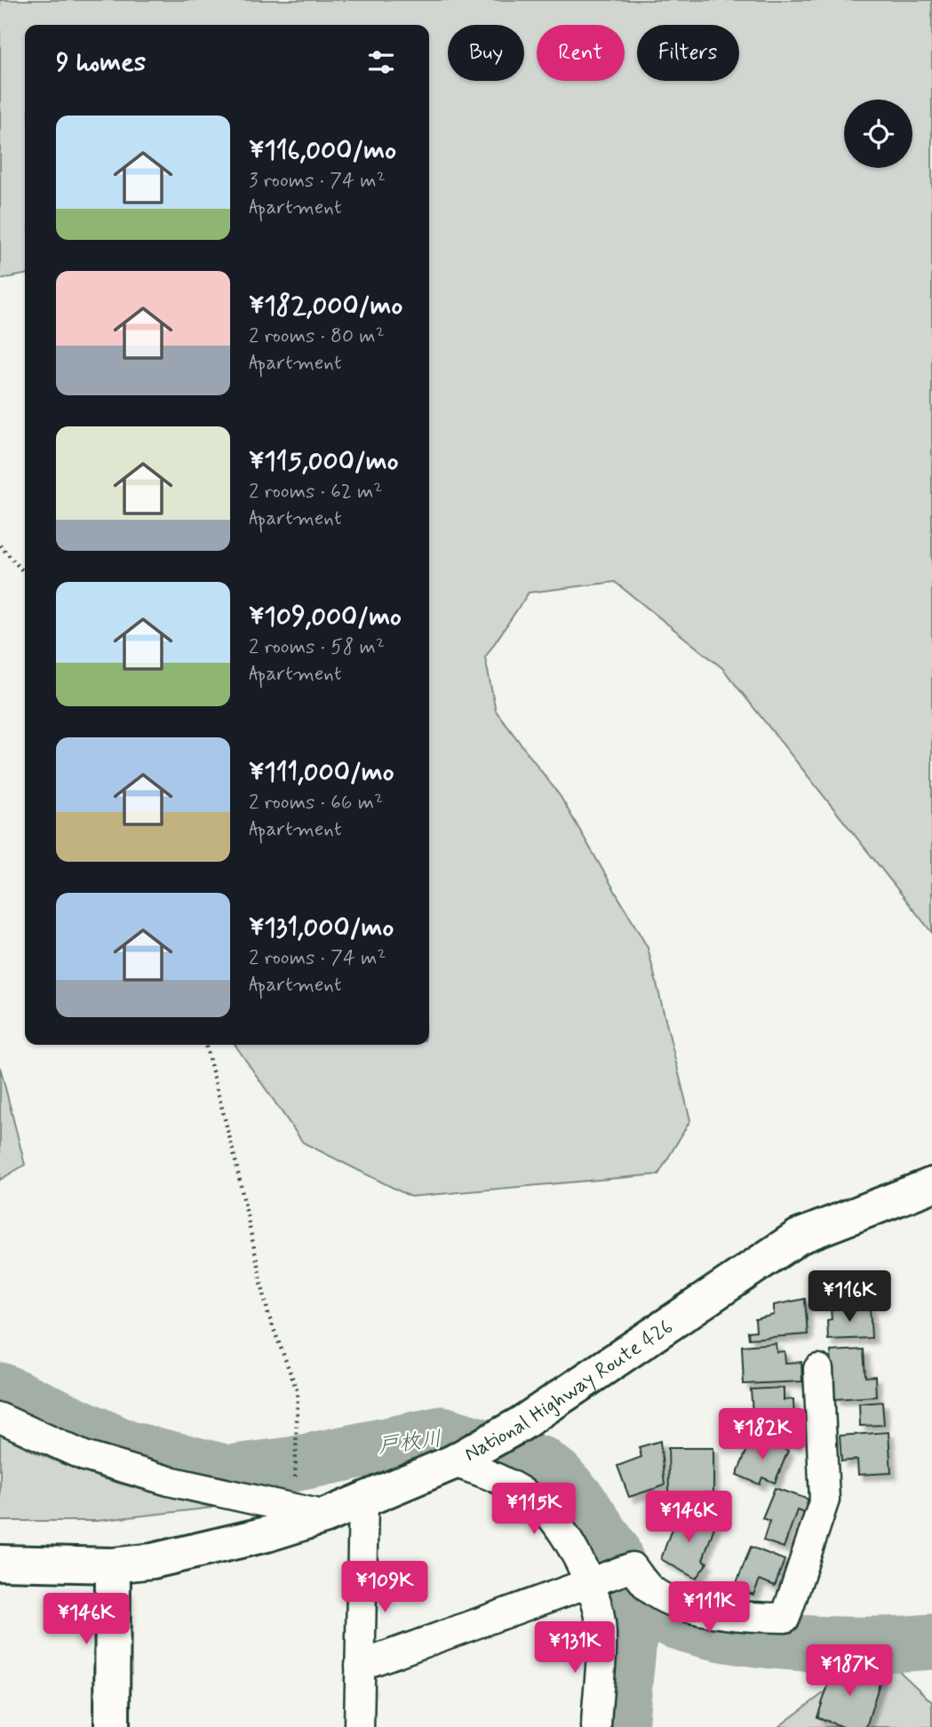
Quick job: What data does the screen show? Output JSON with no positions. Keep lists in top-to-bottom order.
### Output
{
  "streets": {
    "main road": ["National Highway Route 426"]
  },
  "water": ["戸枚川"],
  "page": {
    "chip": ["Buy", "Rent", "Filters"],
    "heading": "9 homes",
    "list": [
      {
        "name": "¥116,000/mo",
        "note": "3 rooms · 74 m² · Apartment"
      },
      {
        "name": "¥182,000/mo",
        "note": "2 rooms · 80 m² · Apartment"
      },
      {
        "name": "¥115,000/mo",
        "note": "2 rooms · 62 m² · Apartment"
      },
      {
        "name": "¥109,000/mo",
        "note": "2 rooms · 58 m² · Apartment"
      },
      {
        "name": "¥111,000/mo",
        "note": "2 rooms · 66 m² · Apartment"
      },
      {
        "name": "¥131,000/mo",
        "note": "2 rooms · 74 m² · Apartment"
      }
    ],
    "price": [
      "¥116K",
      "¥182K",
      "¥115K",
      "¥146K",
      "¥109K",
      "¥111K",
      "¥146K",
      "¥131K",
      "¥187K"
    ]
  }
}
